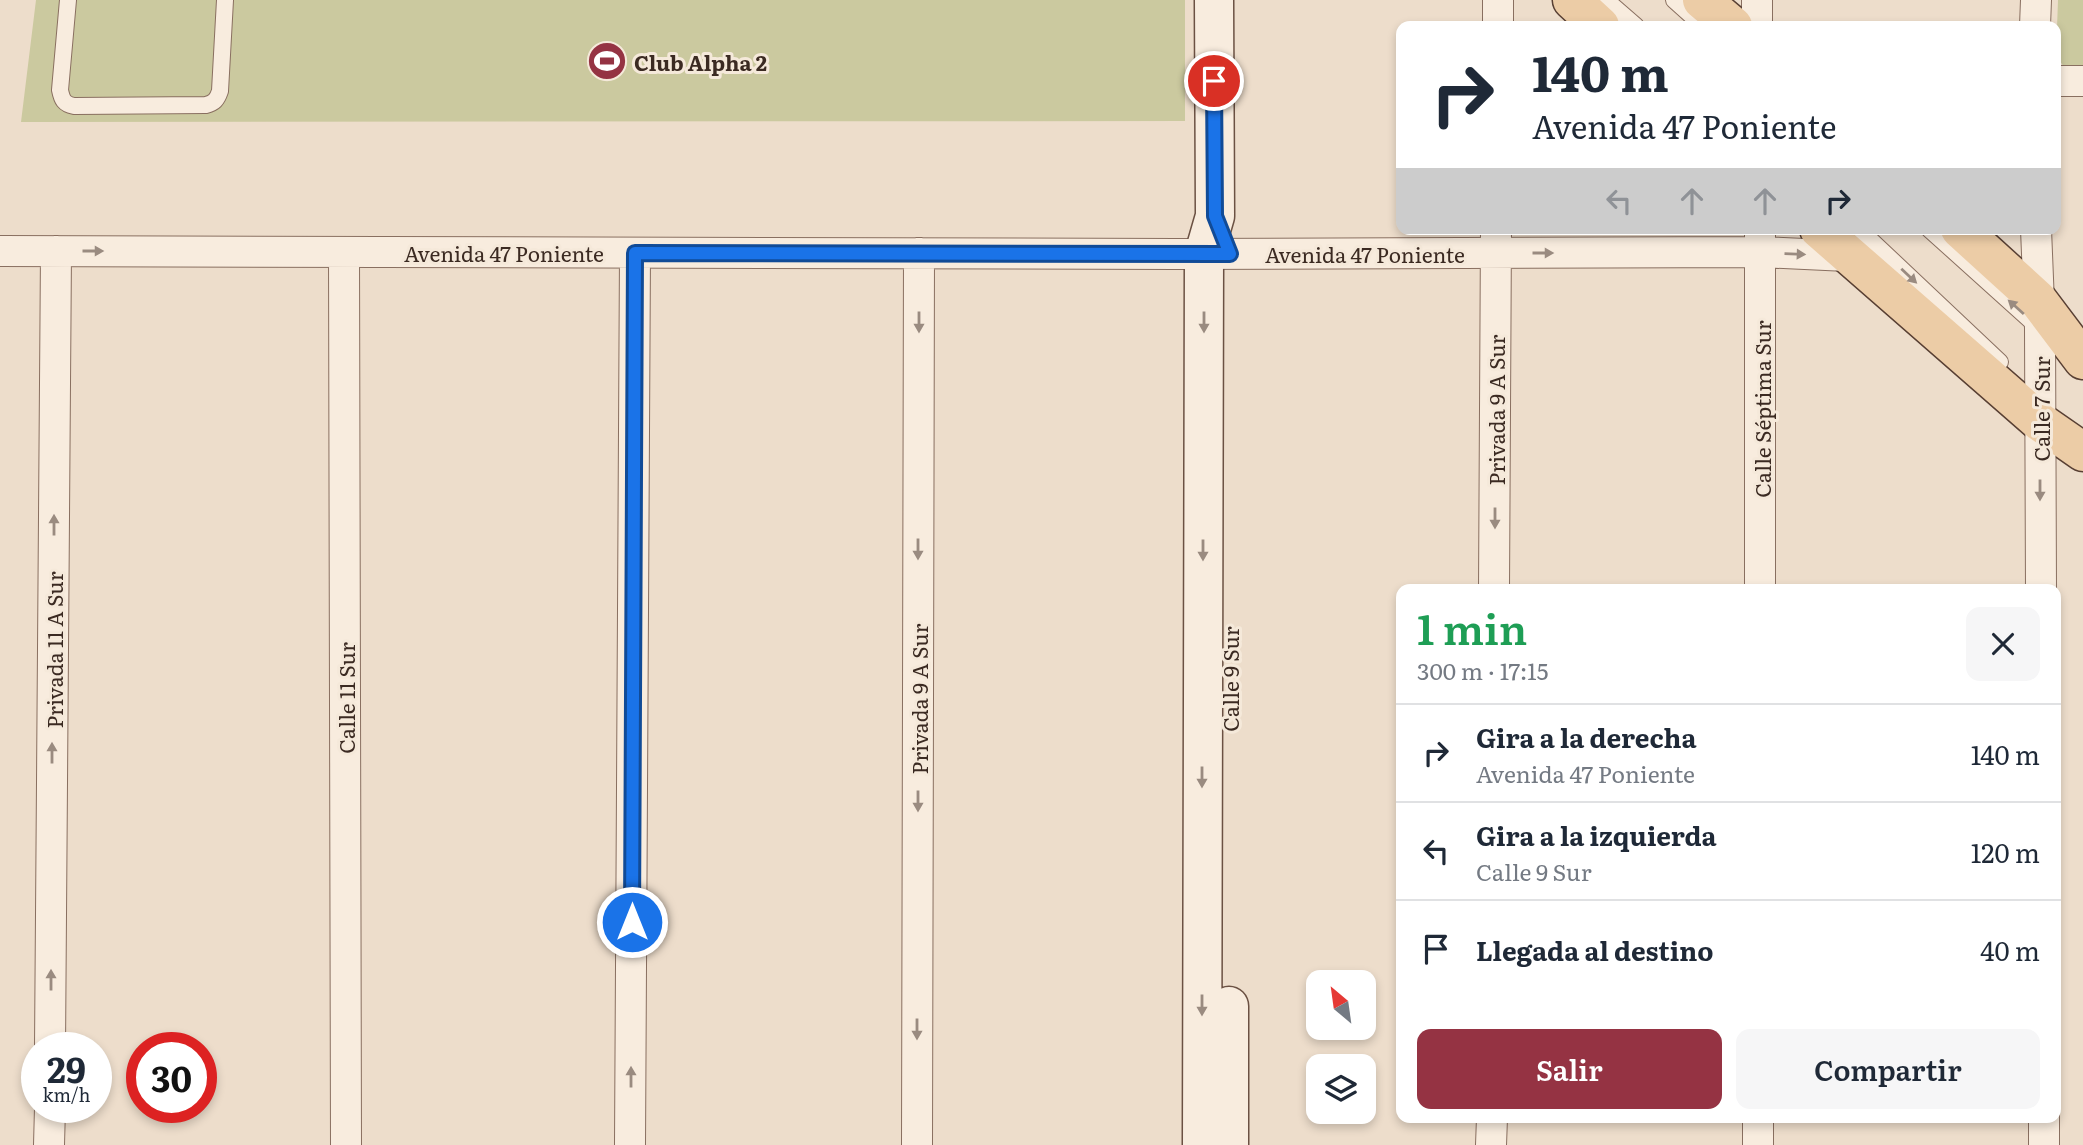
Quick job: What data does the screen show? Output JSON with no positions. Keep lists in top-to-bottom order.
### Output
{
  "streets": {
    "street": [
      "Avenida 47 Poniente",
      "Calle Séptima Sur",
      "Calle 7 Sur",
      "Privada 9 A Sur",
      "Privada 11 A Sur",
      "Calle 9 Sur",
      "Calle 11 Sur"
    ]
  },
  "crossings": [
    ["Avenida 47 Poniente", "Calle Séptima Sur"],
    ["Avenida 47 Poniente", "Privada 9 A Sur"],
    ["Avenida 47 Poniente", "Privada 11 A Sur"],
    ["Avenida 47 Poniente", "Calle 9 Sur"],
    ["Avenida 47 Poniente", "Calle 11 Sur"]
  ],
  "one_way": ["Calle 7 Sur", "Privada 9 A Sur", "Privada 11 A Sur"],
  "places": {
    "sports": ["Club Alpha 2"]
  },
  "north": "top left",
  "page": {
    "turn": ["140 m", "Avenida 47 Poniente"],
    "heading": ["1 min", "300 m · 17:15"],
    "list": [
      {
        "name": "Gira a la derecha",
        "note": "Avenida 47 Poniente",
        "value": "140 m"
      },
      {
        "name": "Gira a la izquierda",
        "note": "Calle 9 Sur",
        "value": "120 m"
      },
      {
        "name": "Llegada al destino",
        "value": "40 m"
      }
    ],
    "buttons": ["Salir", "Compartir"],
    "speed": "29 km/h",
    "limit": "30"
  }
}
